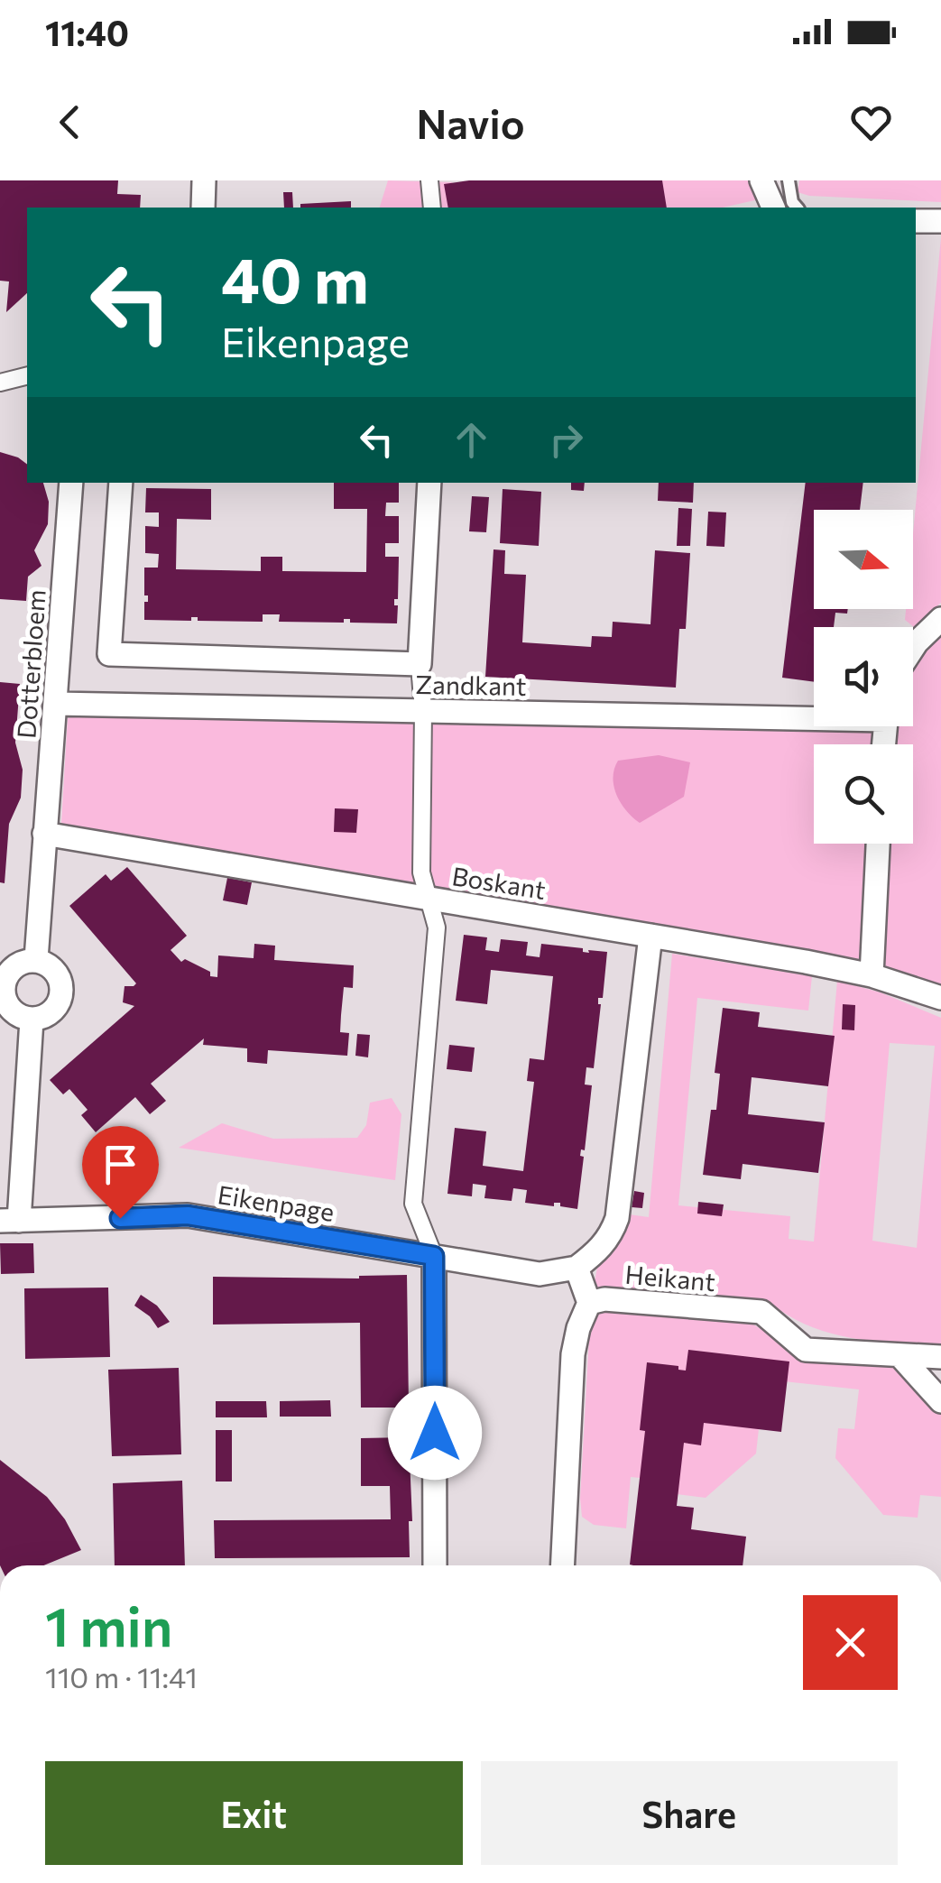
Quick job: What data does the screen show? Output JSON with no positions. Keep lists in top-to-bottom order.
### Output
{
  "streets": {
    "street": [
      "Dotterbloem",
      "Zandkant",
      "Boskant",
      "Eikenpage",
      "Heikant"
    ]
  },
  "crossings": [
    ["Dotterbloem", "Zandkant"],
    ["Dotterbloem", "Boskant"]
  ],
  "north": "right",
  "page": {
    "status": "11:40",
    "header": "Navio",
    "turn": ["40 m", "Eikenpage"],
    "heading": ["1 min", "110 m · 11:41"],
    "buttons": ["Exit", "Share"]
  }
}
